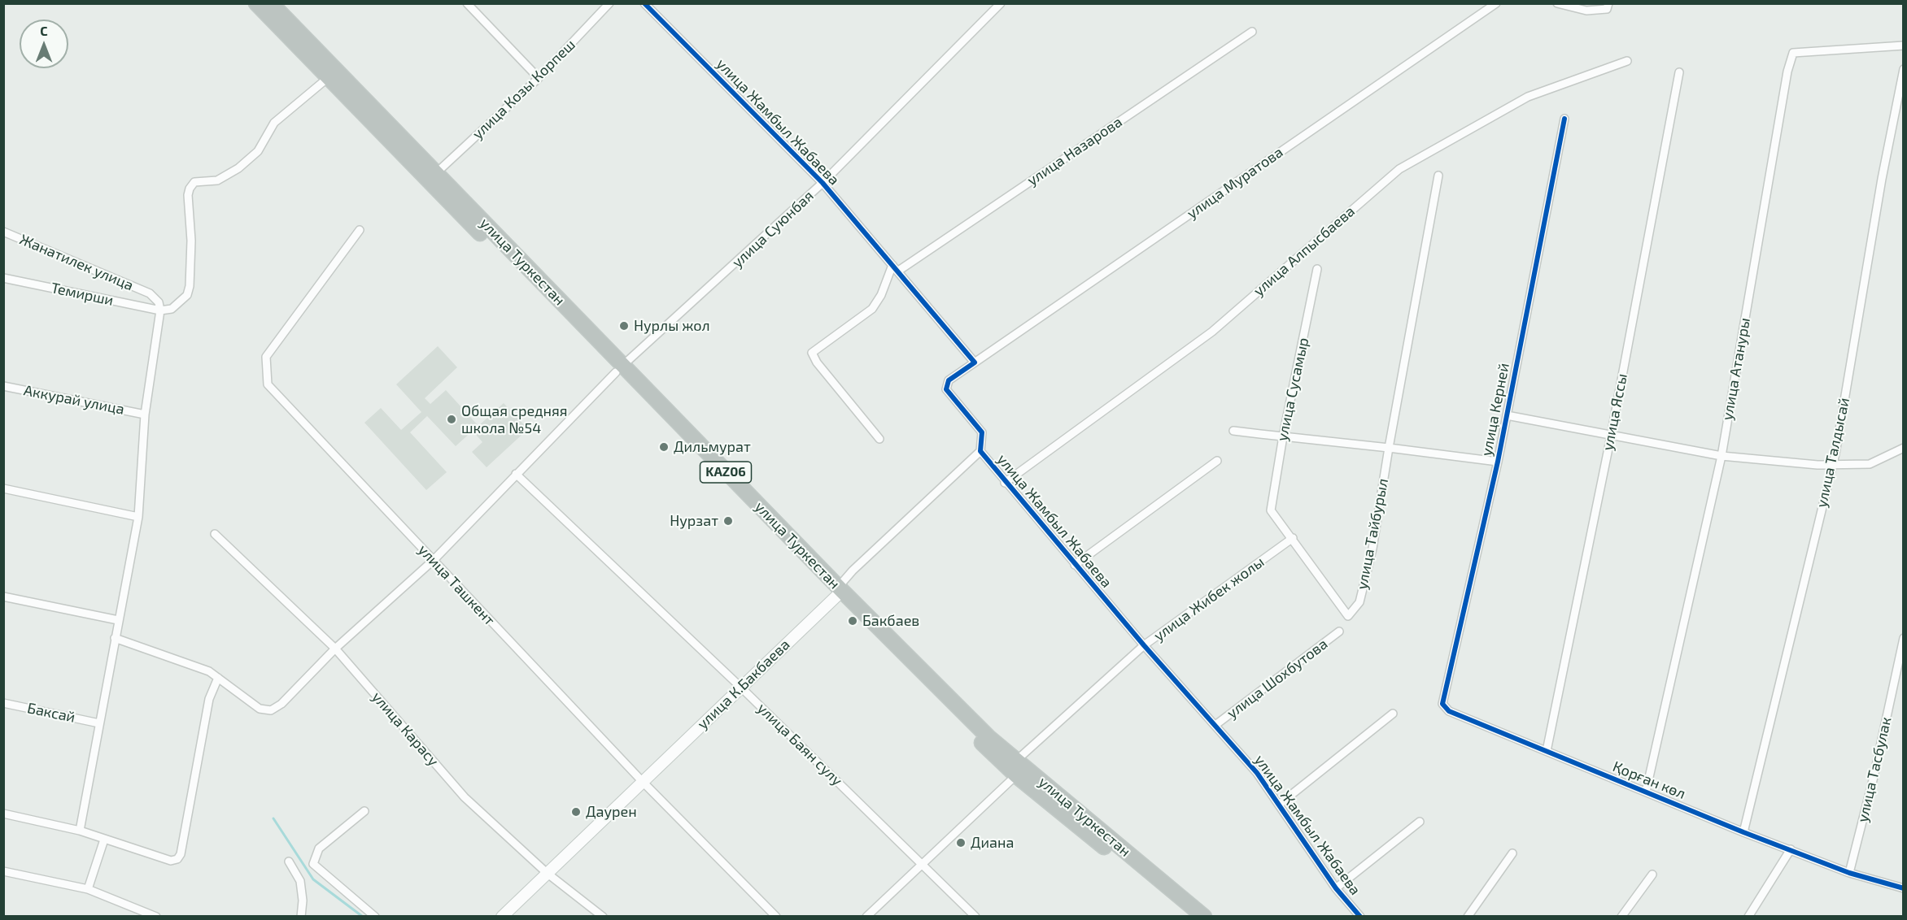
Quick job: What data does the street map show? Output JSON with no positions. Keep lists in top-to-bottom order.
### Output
{
  "streets": {
    "highway": ["улица Туркестан", "KАZ06"],
    "street": [
      "улица Козы Корпеш",
      "улица Жамбыл Жабаева",
      "улица Назарова",
      "улица Муратова",
      "улица Суюнбая",
      "улица Алпысбаева",
      "Жанатилек улица",
      "Темирши",
      "улица Атануры",
      "улица Сусамыр",
      "Аккурай улица",
      "улица Керней",
      "улица Яссы",
      "улица Талдысай",
      "улица Тайбурыл",
      "улица Ташкент",
      "улица Жибек жолы",
      "улица Шохбутова",
      "улица К.Бакбаева",
      "Баксай",
      "улица Карасу",
      "улица Баян сулу",
      "улица Тасбулак",
      "Қорған көл"
    ]
  },
  "crossings": [
    ["улица Козы Корпеш", "улица Туркестан"],
    ["улица Жамбыл Жабаева", "улица Назарова"],
    ["улица Жамбыл Жабаева", "улица Муратова"],
    ["улица Жамбыл Жабаева", "улица Суюнбая"],
    ["улица Жамбыл Жабаева", "улица Алпысбаева"],
    ["улица Жамбыл Жабаева", "улица Жибек жолы"],
    ["улица Жамбыл Жабаева", "улица Шохбутова"],
    ["улица Жамбыл Жабаева", "улица К.Бакбаева"],
    ["улица Суюнбая", "улица Туркестан"],
    ["улица Суюнбая", "улица Ташкент"],
    ["улица Суюнбая", "улица Карасу"],
    ["улица Суюнбая", "улица Баян сулу"],
    ["улица Туркестан", "улица Жибек жолы"],
    ["улица Туркестан", "улица К.Бакбаева"],
    ["Жанатилек улица", "Темирши"],
    ["улица Атануры", "Қорған көл"],
    ["улица Сусамыр", "улица Тайбурыл"],
    ["улица Сусамыр", "улица Жибек жолы"],
    ["улица Керней", "Қорған көл"],
    ["улица Яссы", "Қорған көл"],
    ["улица Талдысай", "Қорған көл"],
    ["улица Тайбурыл", "улица Жибек жолы"],
    ["улица Ташкент", "улица К.Бакбаева"],
    ["улица Жибек жолы", "улица Баян сулу"],
    ["улица К.Бакбаева", "улица Карасу"],
    ["улица К.Бакбаева", "улица Баян сулу"],
    ["улица Тасбулак", "Қорған көл"]
  ],
  "places": [
    "Нурлы жол",
    "Общая средняя школа №54",
    "Дильмурат",
    "Нурзат",
    "Бакбаев",
    "Даурен",
    "Диана"
  ],
  "north": "top"
}
